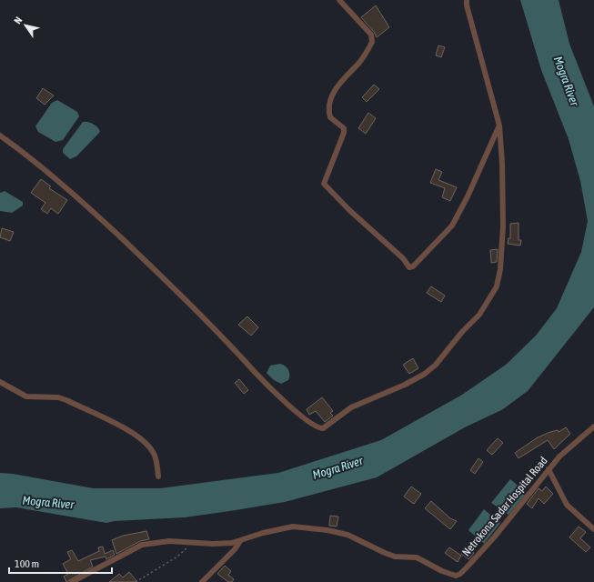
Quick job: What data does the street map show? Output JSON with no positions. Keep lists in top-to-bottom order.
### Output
{
  "streets": {
    "street": ["Netrokona Sadar Hospital Road"]
  },
  "water": ["Mogra River"],
  "scale_bar": "100 m",
  "north": "top left"
}
